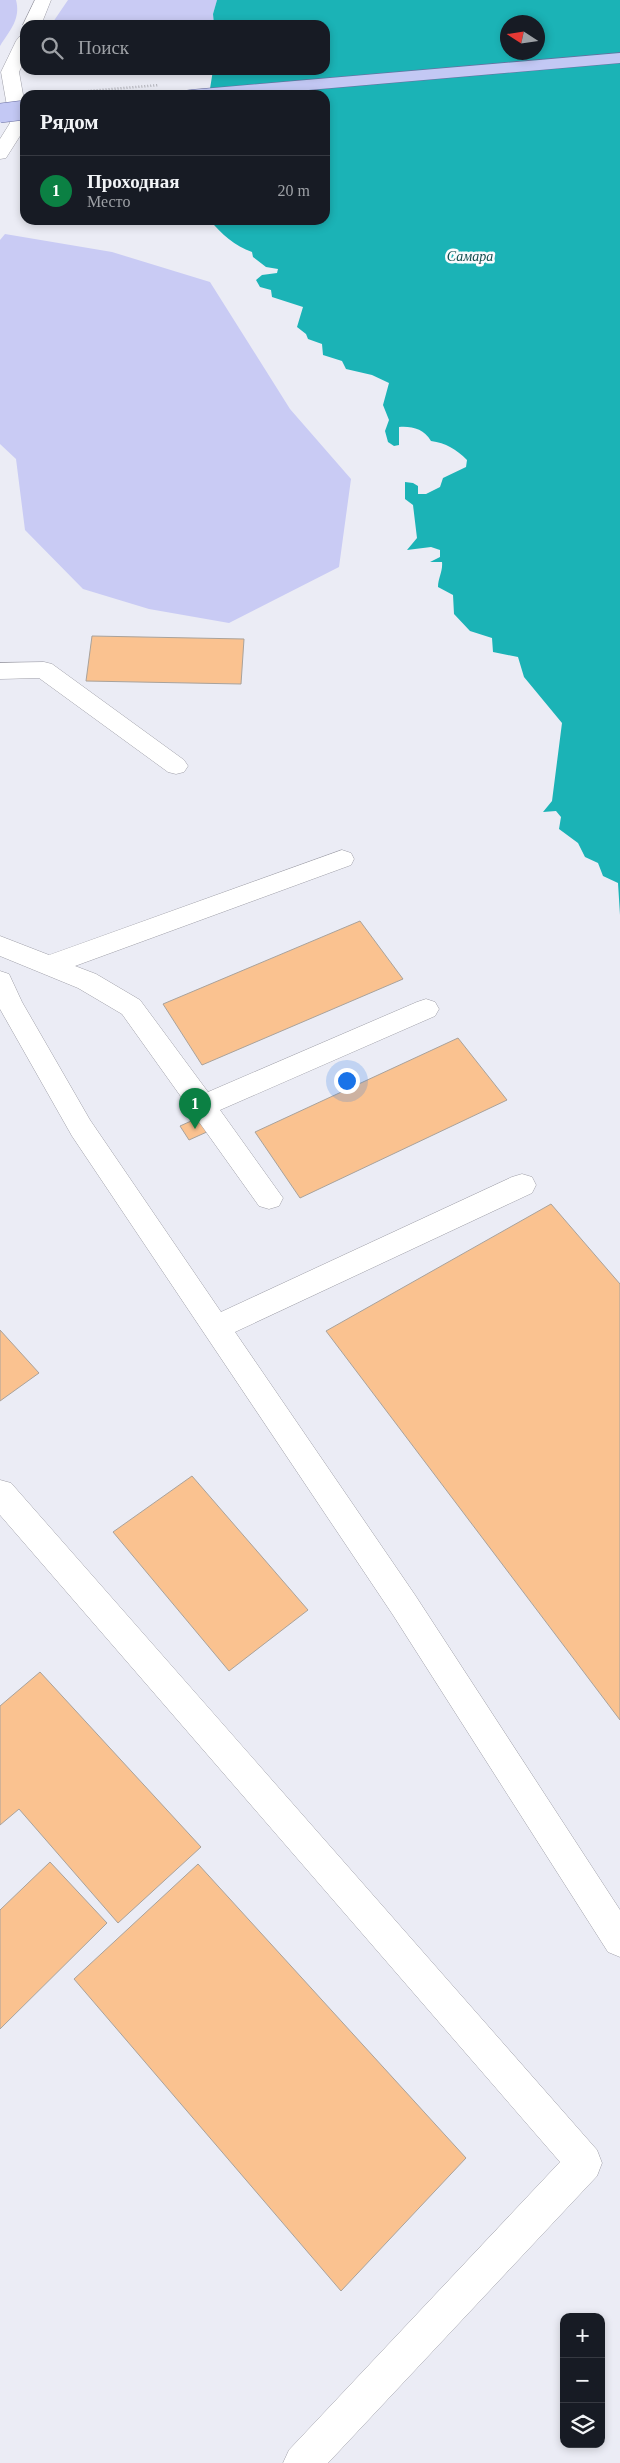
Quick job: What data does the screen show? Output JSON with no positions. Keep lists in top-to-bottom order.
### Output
{
  "water": ["Самара"],
  "north": "left",
  "page": {
    "search": "Поиск",
    "heading": "Рядом",
    "list": [
      {
        "mark": "1",
        "name": "Проходная",
        "note": "Место",
        "value": "20 m"
      }
    ],
    "pins": "1",
    "map_buttons": ["+", "−"]
  }
}
